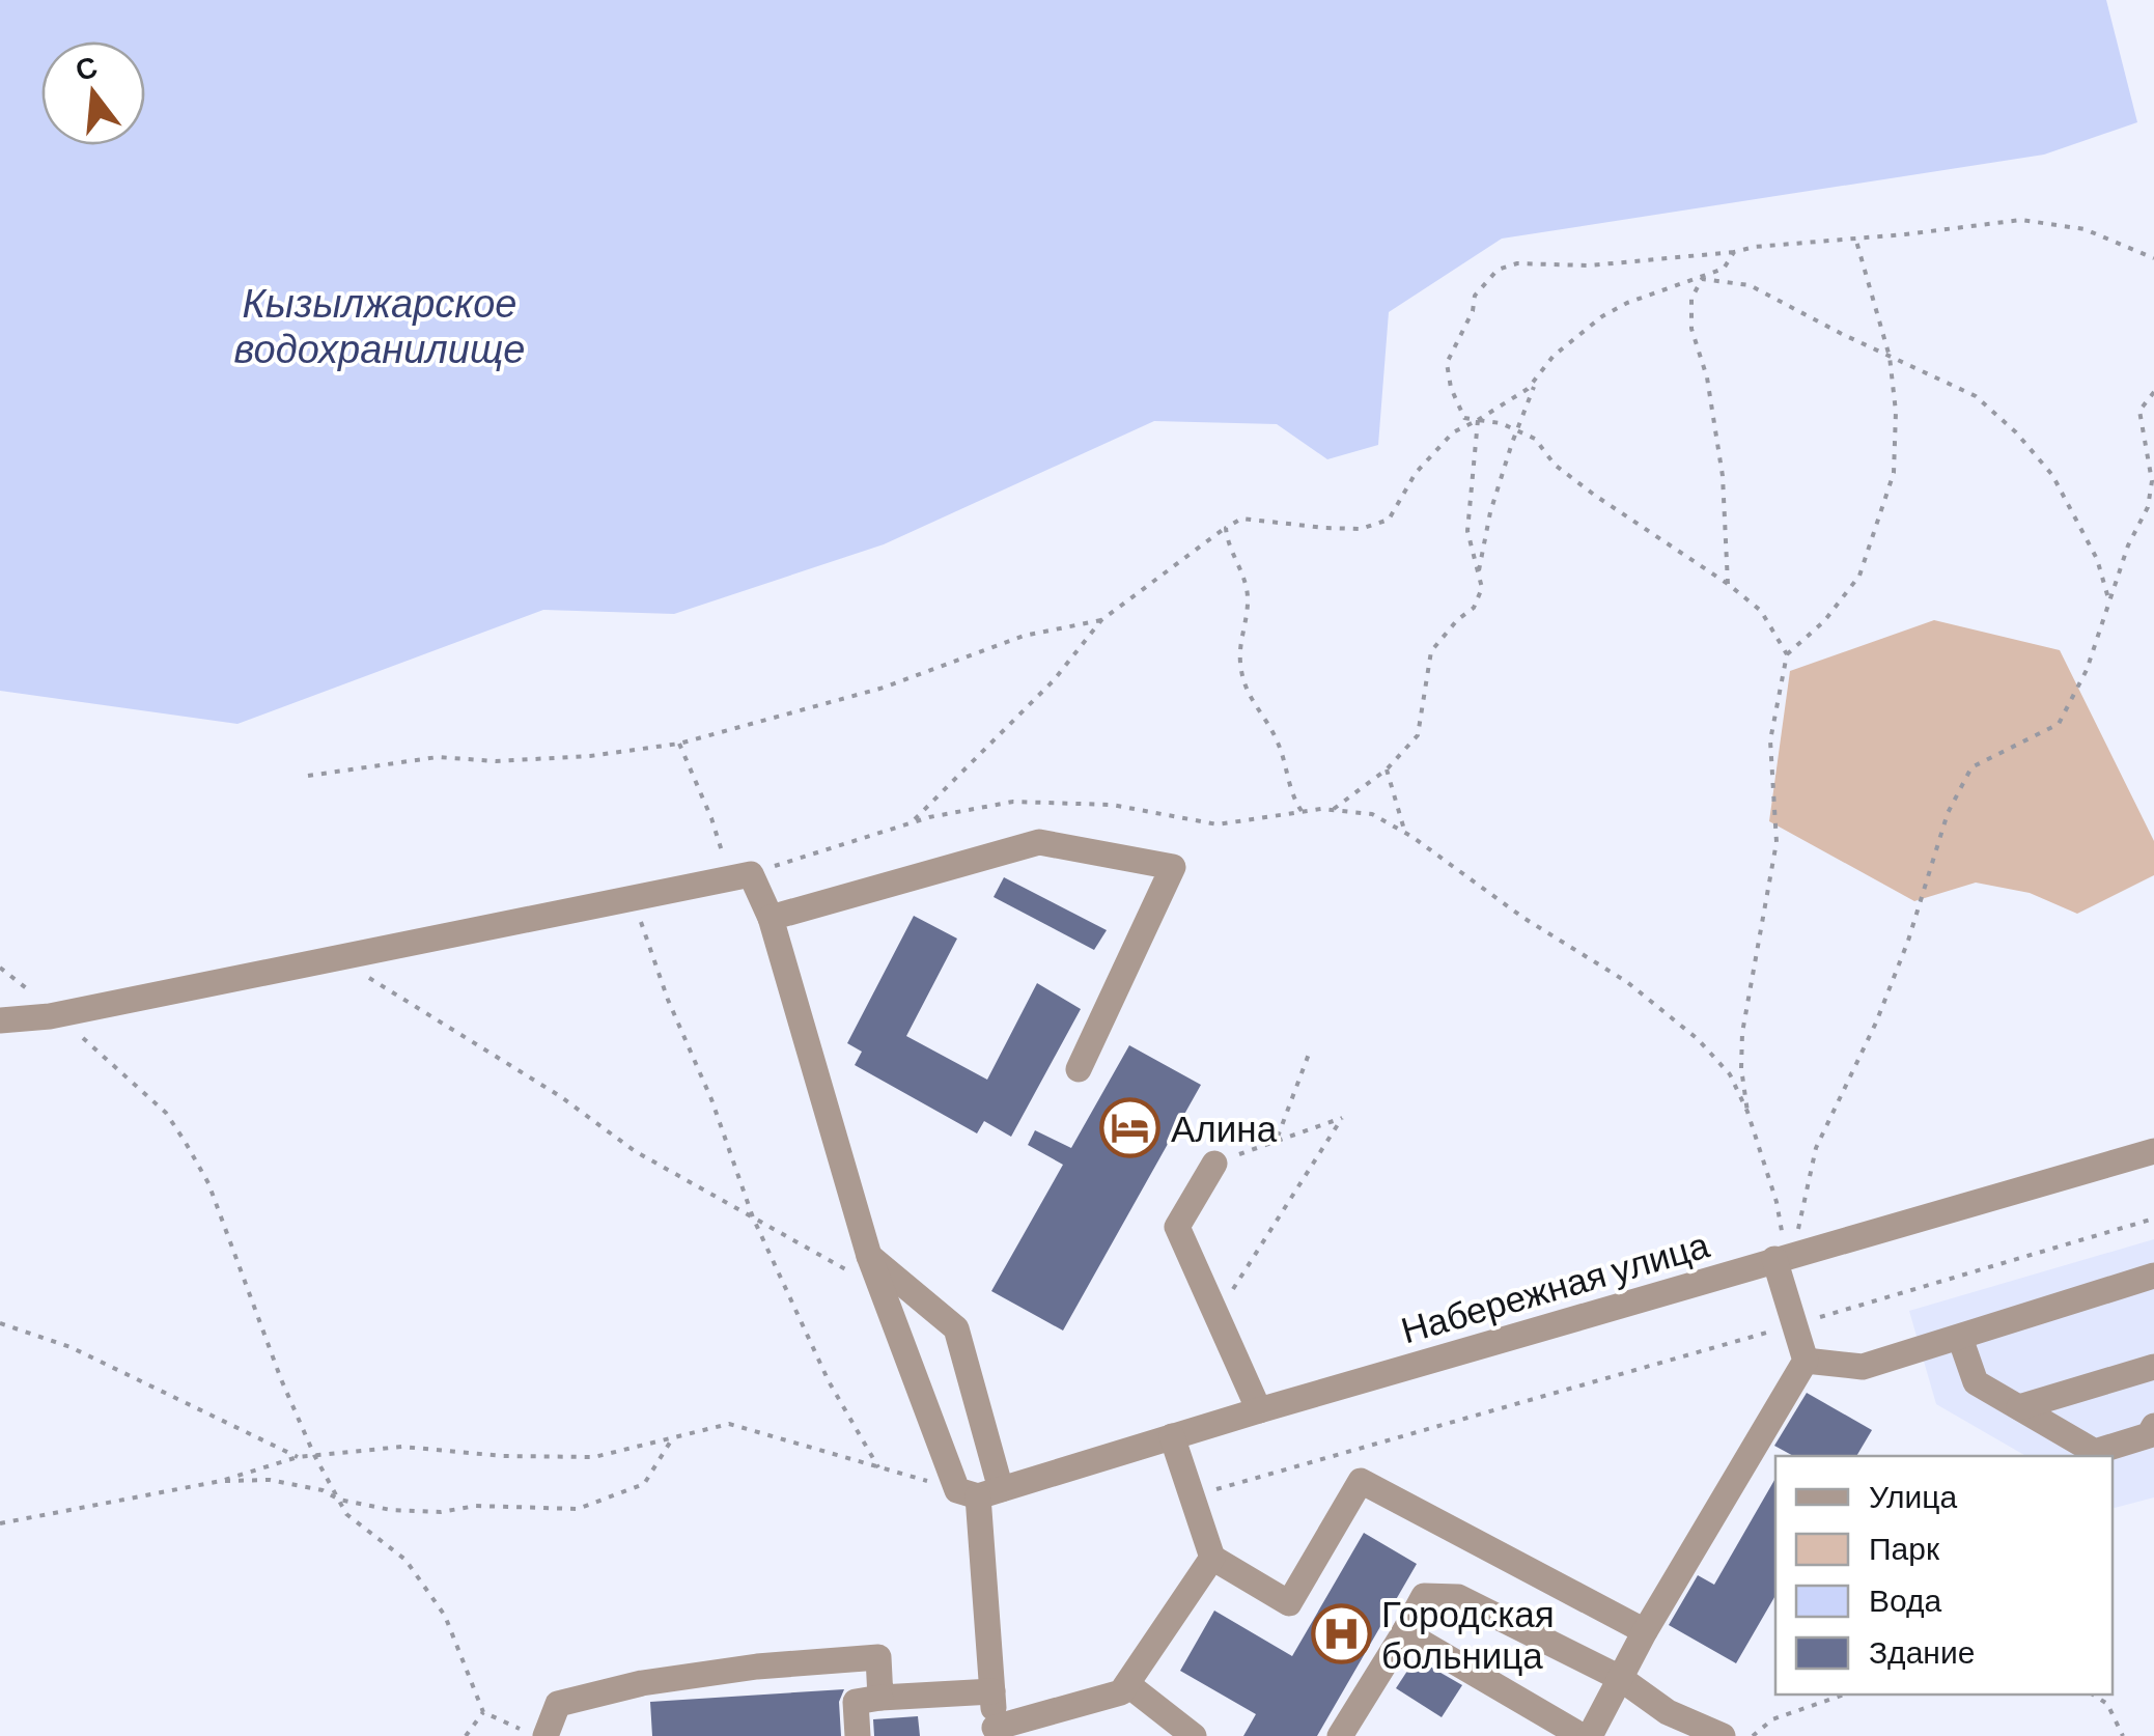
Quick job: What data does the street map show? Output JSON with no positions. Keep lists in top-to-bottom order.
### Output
{
  "streets": {
    "street": ["Набережная улица"]
  },
  "water": ["Кызылжарское водохранилище"],
  "places": {
    "hotel": ["Алина"],
    "hospital": ["Городская больница"]
  },
  "legend": [
    "Улица",
    "Парк",
    "Вода",
    "Здание"
  ],
  "north": "top"
}
